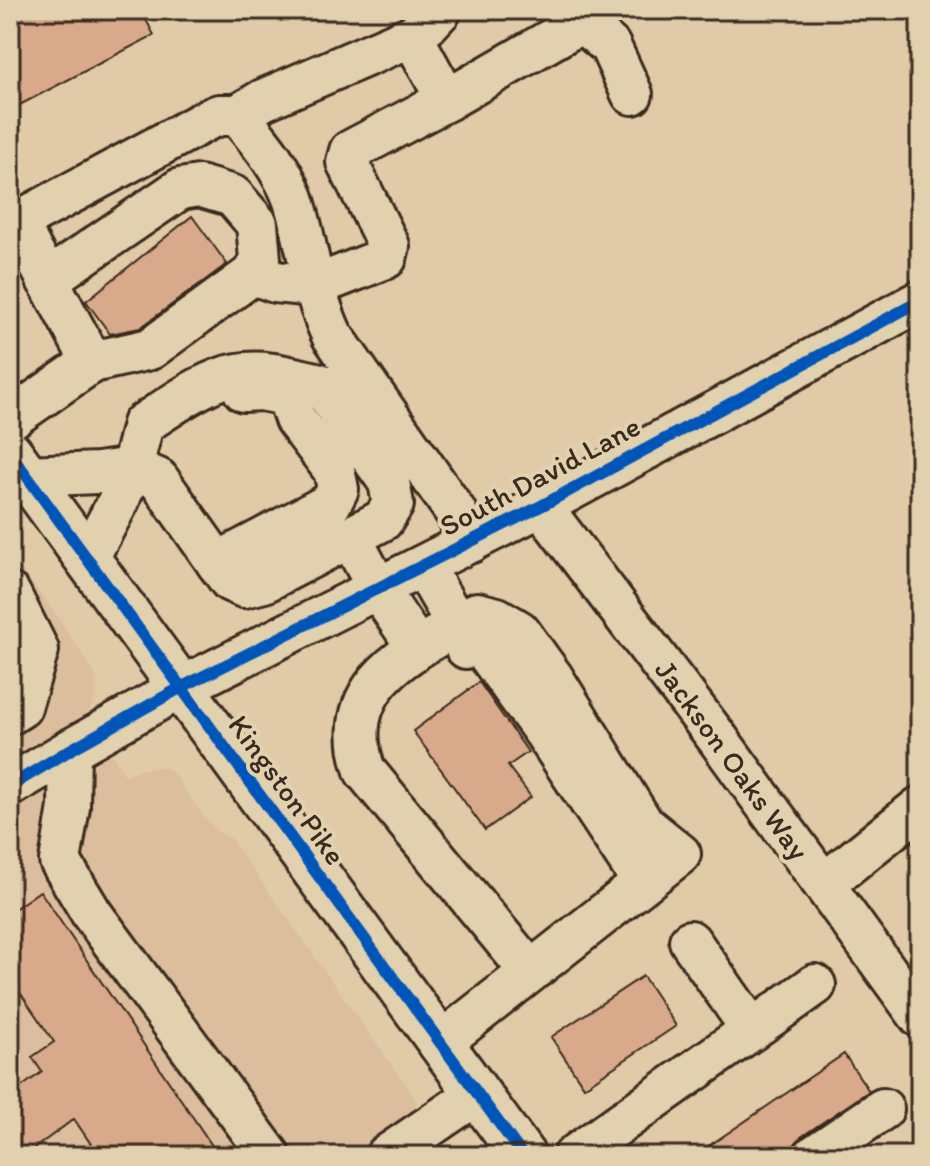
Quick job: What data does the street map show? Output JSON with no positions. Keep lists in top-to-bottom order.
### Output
{
  "streets": {
    "main road": ["Kingston Pike"],
    "street": ["South David Lane", "Jackson Oaks Way"]
  },
  "crossings": [
    ["South David Lane", "Jackson Oaks Way"],
    ["South David Lane", "Kingston Pike"]
  ]
}
